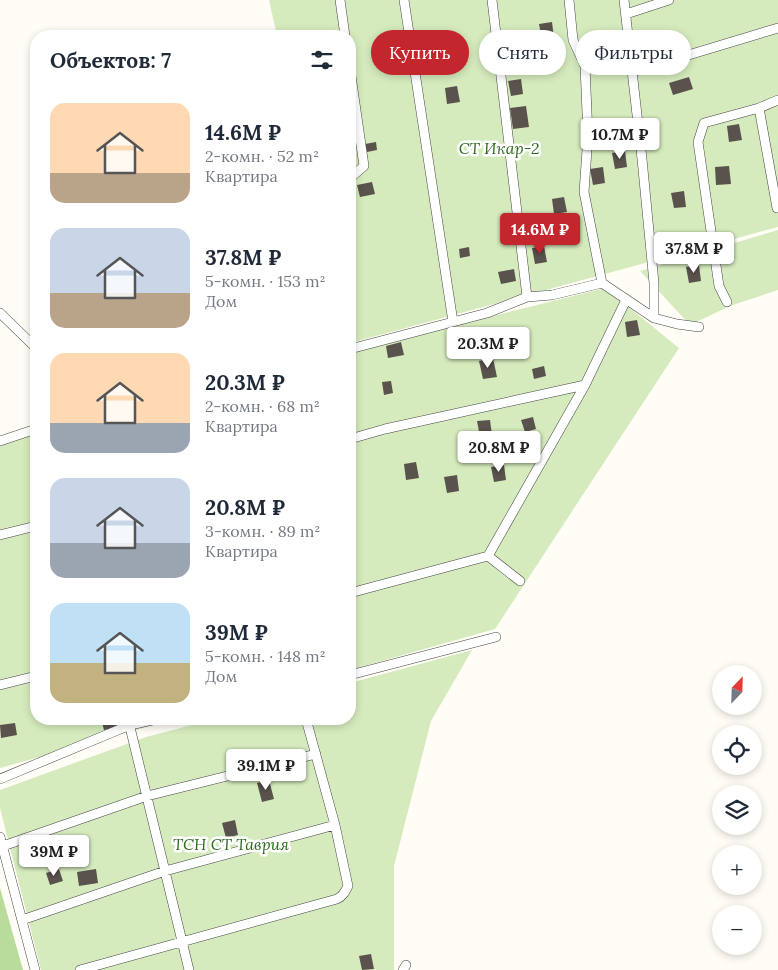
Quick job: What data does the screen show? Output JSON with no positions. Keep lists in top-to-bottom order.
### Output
{
  "parks": ["СТ Икар-2", "ТСН СТ Таврия"],
  "north": "top right",
  "page": {
    "chip": ["Купить", "Снять", "Фильтры"],
    "heading": "Объектов: 7",
    "list": [
      {
        "name": "14.6M ₽",
        "note": "2-комн. · 52 m² · Квартира"
      },
      {
        "name": "37.8M ₽",
        "note": "5-комн. · 153 m² · Дом"
      },
      {
        "name": "20.3M ₽",
        "note": "2-комн. · 68 m² · Квартира"
      },
      {
        "name": "20.8M ₽",
        "note": "3-комн. · 89 m² · Квартира"
      },
      {
        "name": "39M ₽",
        "note": "5-комн. · 148 m² · Дом"
      }
    ],
    "price": [
      "10.7M ₽",
      "14.6M ₽",
      "37.8M ₽",
      "20.3M ₽",
      "20.8M ₽",
      "39.1M ₽",
      "39M ₽"
    ],
    "map_buttons": ["+", "−"]
  }
}
